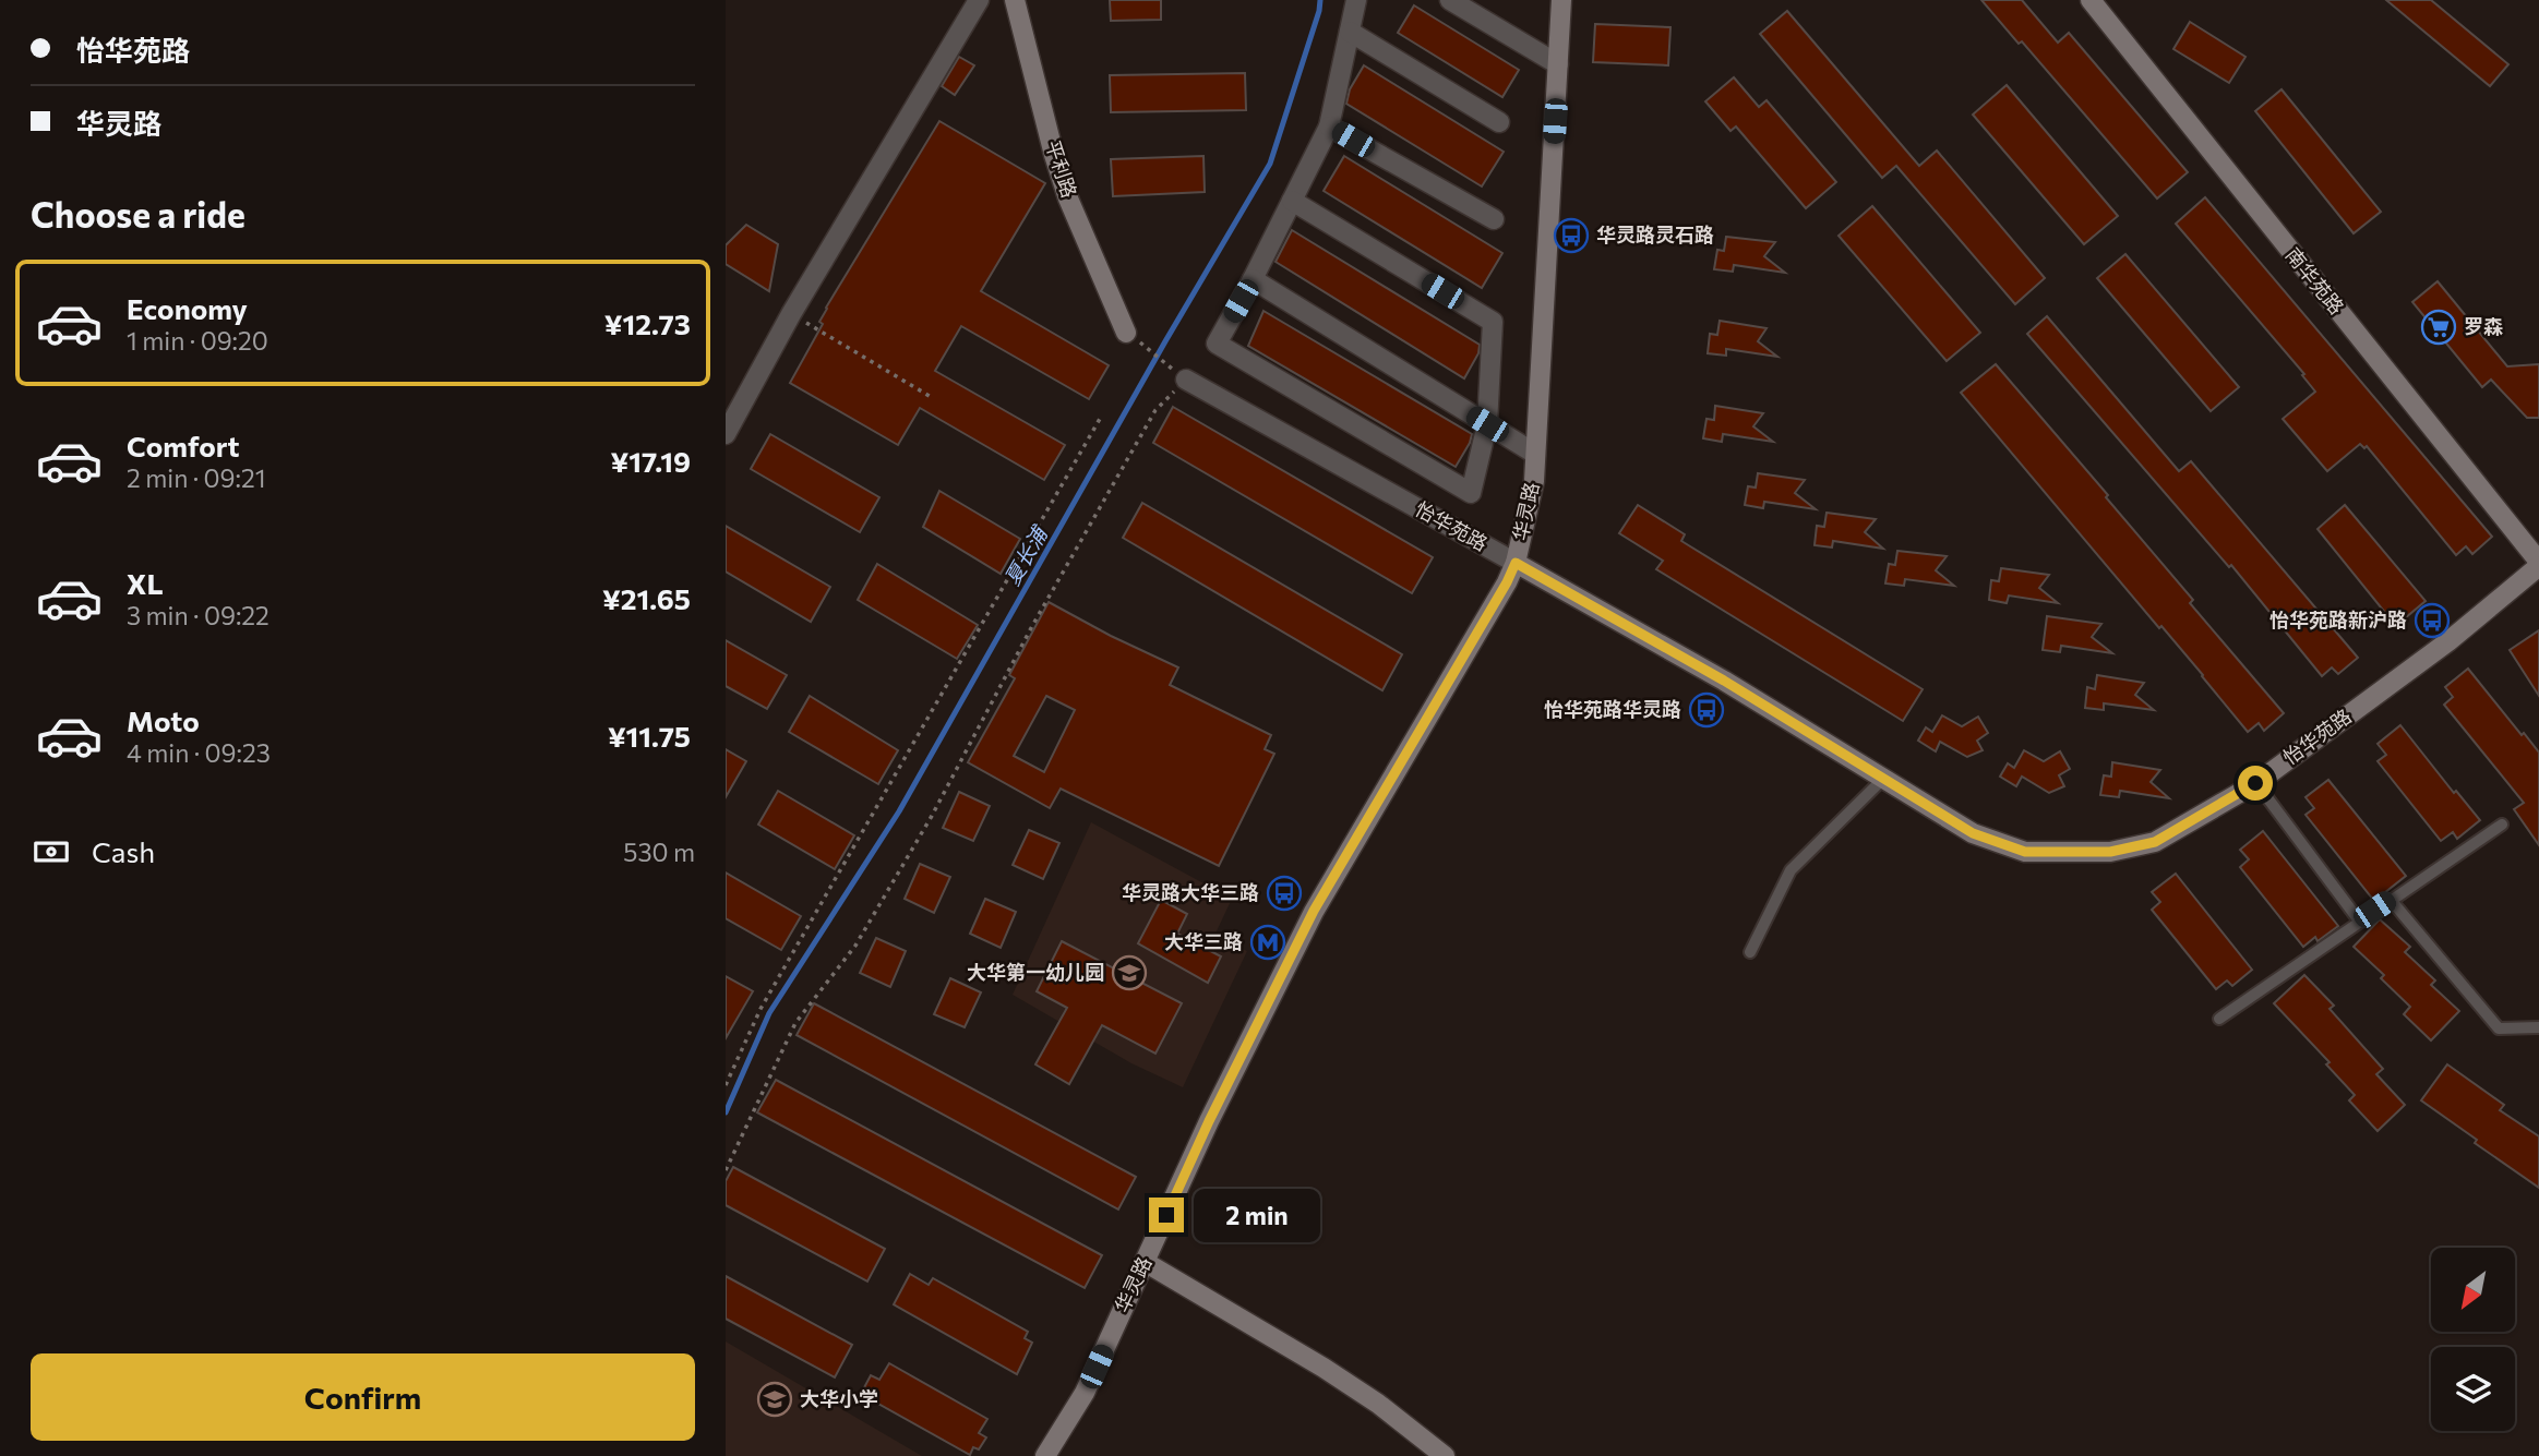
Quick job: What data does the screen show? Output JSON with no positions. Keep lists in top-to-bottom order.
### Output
{
  "streets": {
    "street": [
      "平利路",
      "南华苑路",
      "华灵路",
      "怡华苑路"
    ]
  },
  "crossings": [
    ["南华苑路", "怡华苑路"],
    ["华灵路", "怡华苑路"]
  ],
  "water": ["夏长浦"],
  "places": {
    "bus stop": [
      "华灵路灵石路",
      "怡华苑路新沪路",
      "怡华苑路华灵路",
      "华灵路大华三路"
    ],
    "supermarket": ["罗森"],
    "metro station": ["大华三路"],
    "school or university": ["大华第一幼儿园", "大华小学"]
  },
  "north": "bottom left",
  "page": {
    "banner": ["怡华苑路", "华灵路"],
    "heading": "Choose a ride",
    "list": [
      {
        "name": "Economy",
        "note": "1 min · 09:20",
        "value": "¥12.73"
      },
      {
        "name": "Comfort",
        "note": "2 min · 09:21",
        "value": "¥17.19"
      },
      {
        "name": "XL",
        "note": "3 min · 09:22",
        "value": "¥21.65"
      },
      {
        "name": "Moto",
        "note": "4 min · 09:23",
        "value": "¥11.75"
      }
    ],
    "pay": ["Cash", "530 m"],
    "bubble": "2 min",
    "buttons": "Confirm"
  }
}
